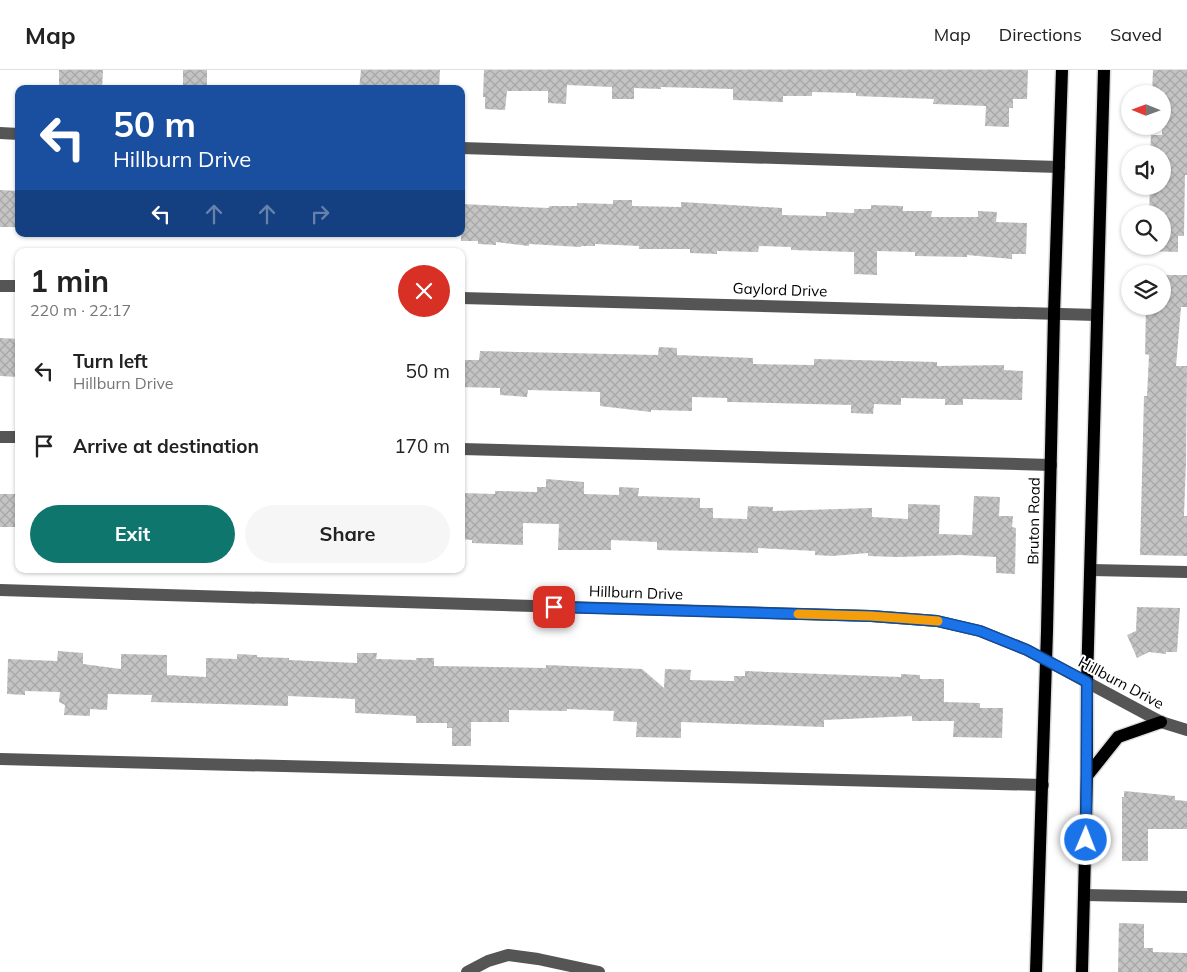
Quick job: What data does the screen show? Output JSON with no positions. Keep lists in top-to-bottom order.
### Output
{
  "streets": {
    "main road": ["Bruton Road"],
    "street": ["Gaylord Drive", "Hillburn Drive"]
  },
  "crossings": [
    ["Gaylord Drive", "Bruton Road"],
    ["Bruton Road", "Hillburn Drive"]
  ],
  "north": "left",
  "page": {
    "header": "Map",
    "nav": ["Map", "Directions", "Saved"],
    "turn": ["50 m", "Hillburn Drive"],
    "heading": ["1 min", "220 m · 22:17"],
    "list": [
      {
        "name": "Turn left",
        "note": "Hillburn Drive",
        "value": "50 m"
      },
      {
        "name": "Arrive at destination",
        "value": "170 m"
      }
    ],
    "buttons": ["Exit", "Share"]
  }
}
